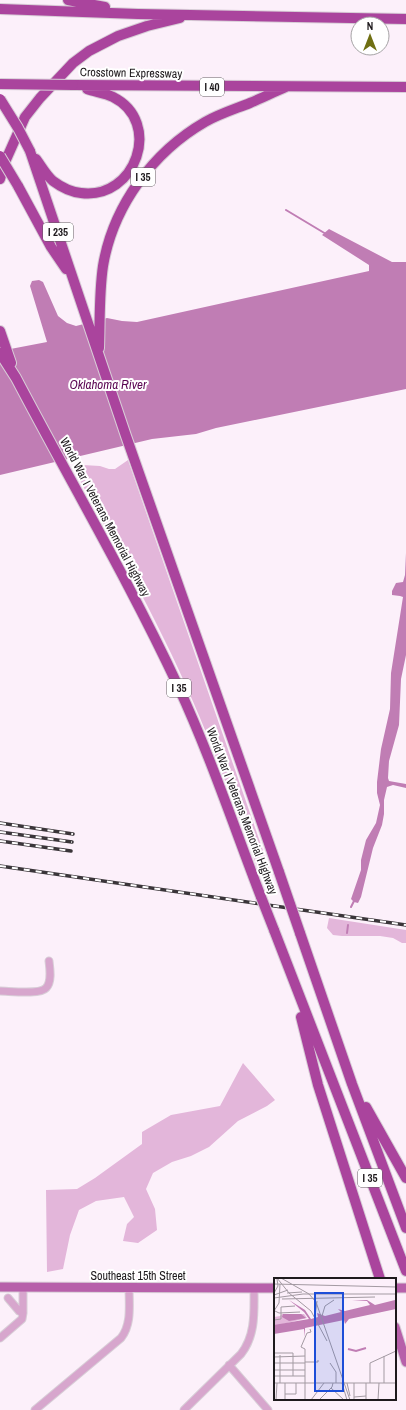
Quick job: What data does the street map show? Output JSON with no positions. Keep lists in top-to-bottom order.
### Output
{
  "streets": {
    "highway": [
      "Crosstown Expressway",
      "I 40",
      "I 35",
      "I 235",
      "World War I Veterans Memorial Highway"
    ],
    "main road": ["Southeast 15th Street"]
  },
  "crossings": [
    ["Crosstown Expressway", "I 35"],
    ["I 35", "I 235"],
    ["I 35", "World War I Veterans Memorial Highway"],
    ["I 235", "World War I Veterans Memorial Highway"]
  ],
  "water": ["Oklahoma River"],
  "north": "top"
}
